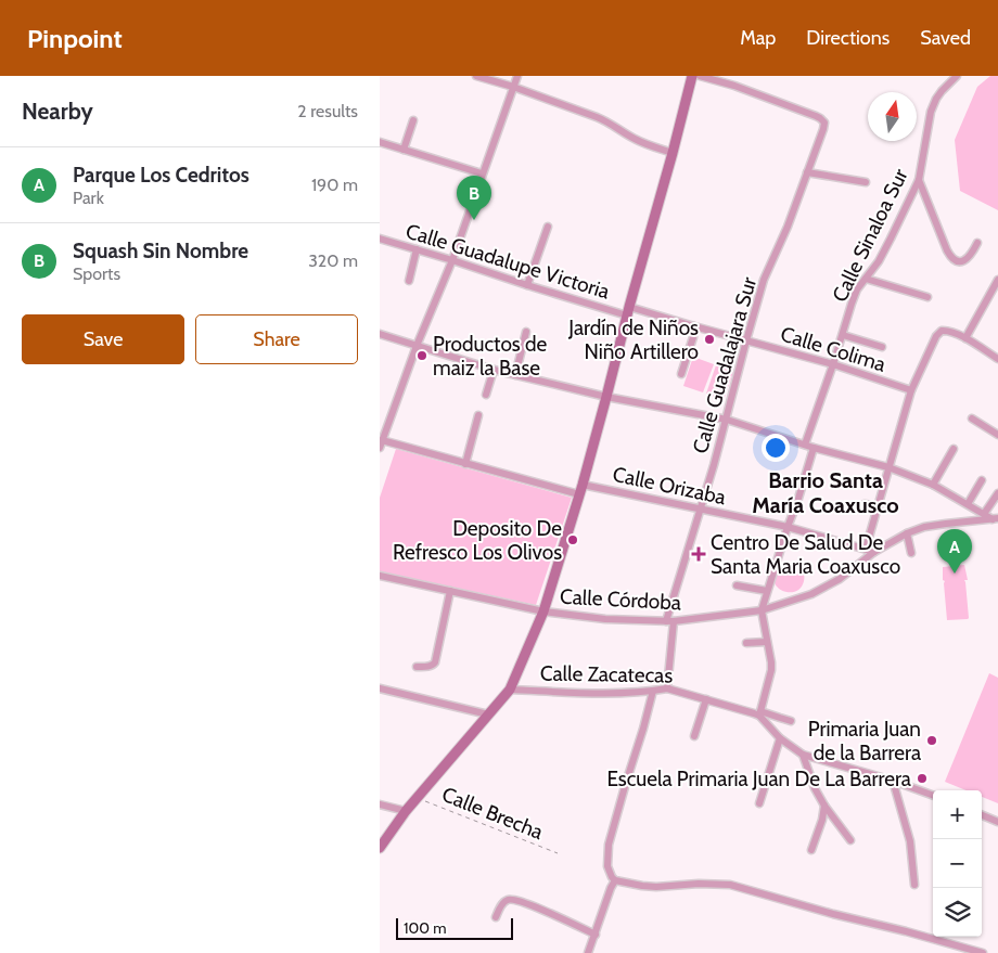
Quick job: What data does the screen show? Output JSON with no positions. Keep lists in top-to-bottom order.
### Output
{
  "streets": {
    "street": [
      "Calle Sinaloa Sur",
      "Calle Guadalupe Victoria",
      "Calle Colima",
      "Calle Guadalajara Sur",
      "Calle Orizaba",
      "Calle Córdoba",
      "Calle Zacatecas"
    ],
    "path": ["Calle Brecha"]
  },
  "crossings": [
    ["Calle Sinaloa Sur", "Calle Colima"],
    ["Calle Guadalupe Victoria", "Calle Colima"],
    ["Calle Guadalupe Victoria", "Calle Guadalajara Sur"],
    ["Calle Colima", "Calle Guadalajara Sur"],
    ["Calle Guadalajara Sur", "Calle Orizaba"],
    ["Calle Guadalajara Sur", "Calle Córdoba"],
    ["Calle Guadalajara Sur", "Calle Zacatecas"],
    ["Calle Orizaba", "Calle Córdoba"]
  ],
  "districts": ["Barrio Santa María Coaxusco"],
  "places": {
    "other": [
      "Jardín de Niños Niño Artillero",
      "Productos de maiz la Base",
      "Deposito De Refresco Los Olivos",
      "Primaria Juan de la Barrera",
      "Escuela Primaria Juan De La Barrera"
    ],
    "health": ["Centro De Salud De Santa Maria Coaxusco"]
  },
  "scale_bar": "100 m",
  "north": "top",
  "page": {
    "header": "Pinpoint",
    "nav": ["Map", "Directions", "Saved"],
    "heading": ["Nearby", "2 results"],
    "list": [
      {
        "mark": "A",
        "name": "Parque Los Cedritos",
        "note": "Park",
        "value": "190 m"
      },
      {
        "mark": "B",
        "name": "Squash Sin Nombre",
        "note": "Sports",
        "value": "320 m"
      }
    ],
    "pins": ["B", "A"],
    "buttons": ["Save", "Share"],
    "map_buttons": ["+", "−"],
    "scale": "100 m"
  }
}
